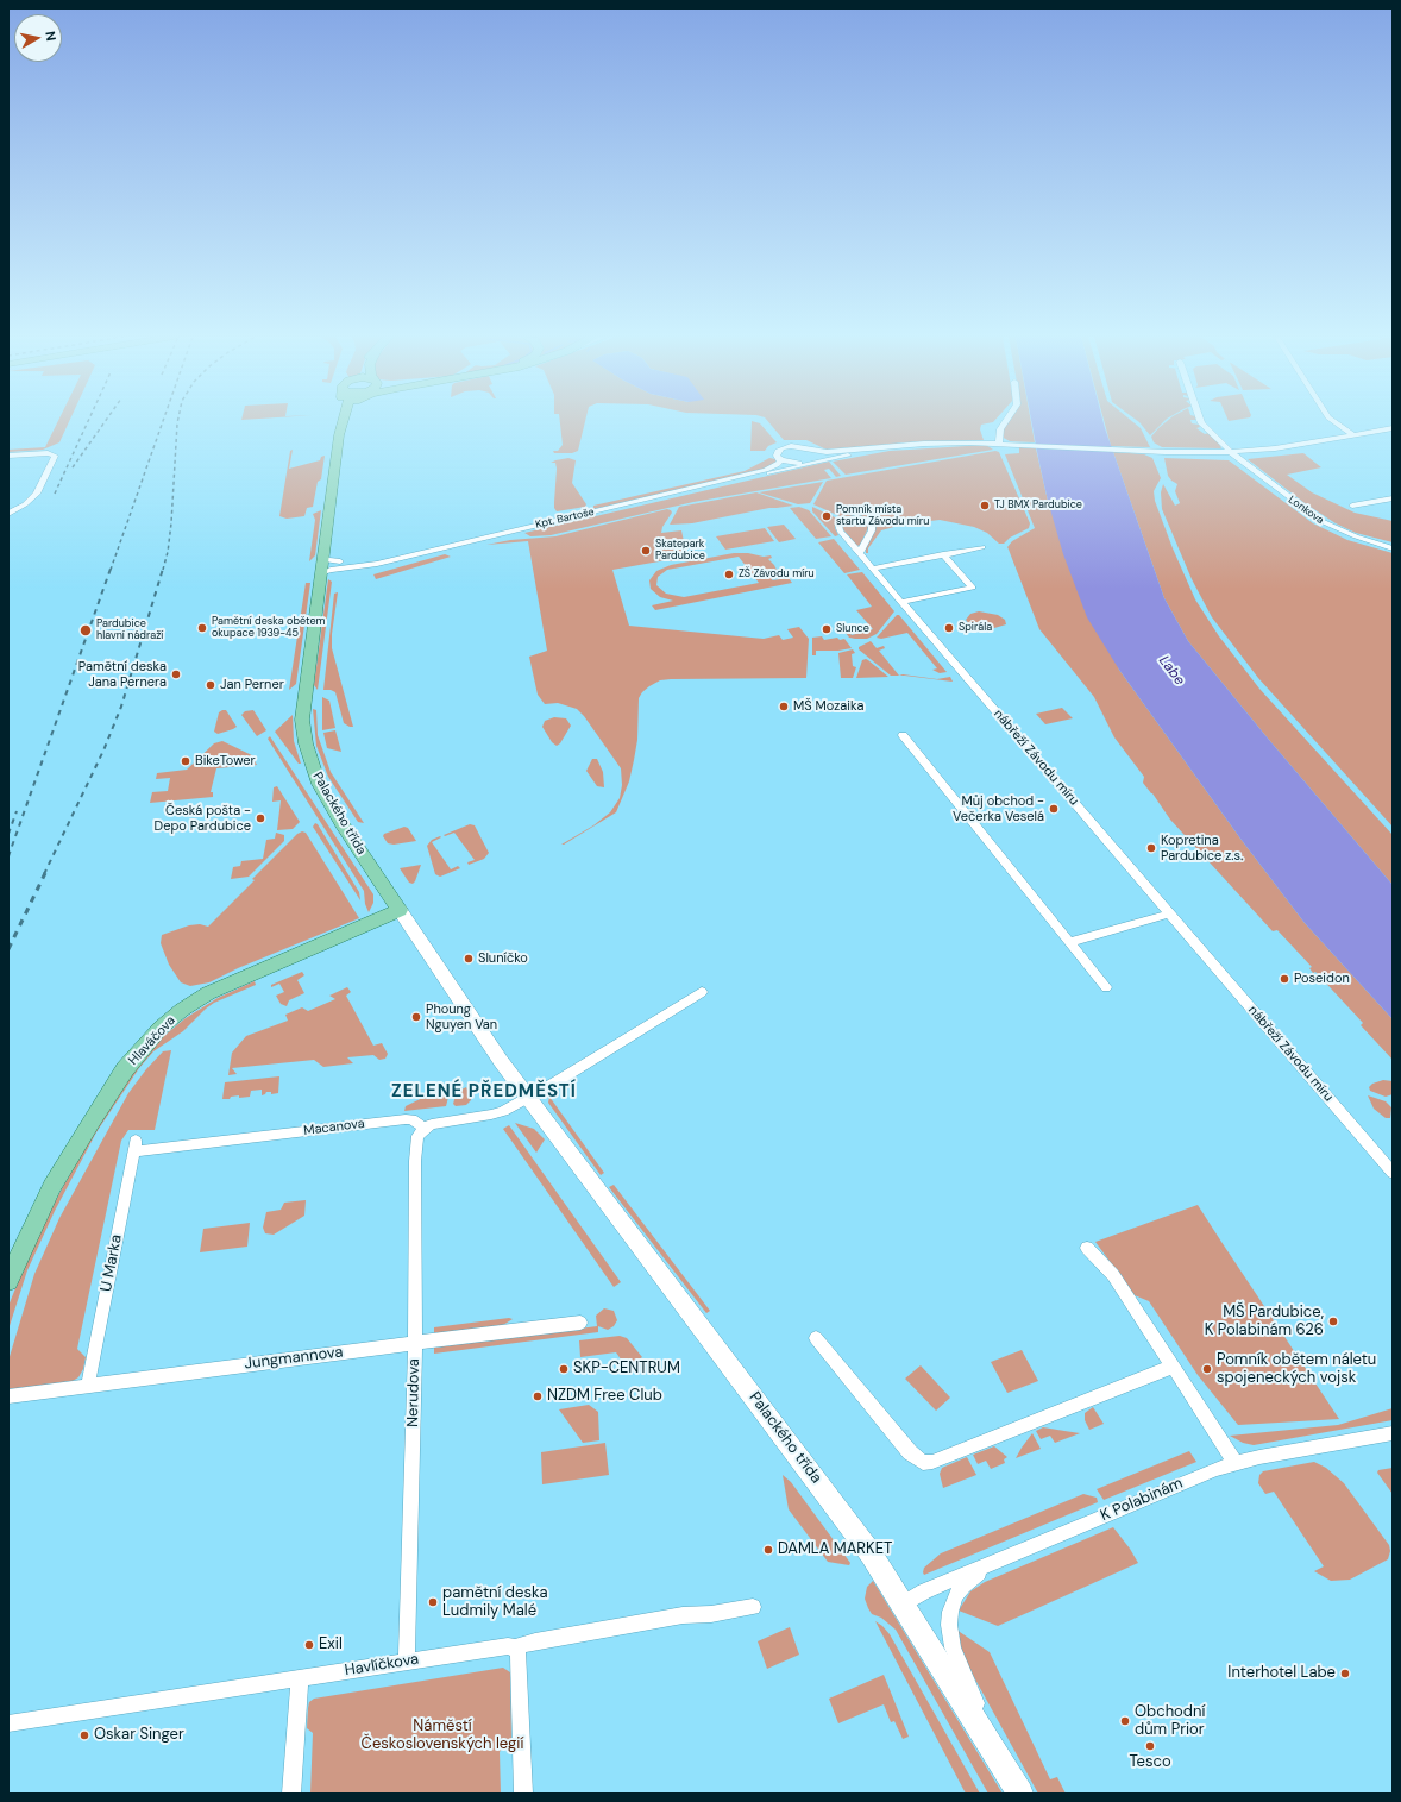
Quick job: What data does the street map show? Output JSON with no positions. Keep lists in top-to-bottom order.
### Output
{
  "streets": {
    "main road": ["Palackého třída", "Hlaváčova"],
    "street": [
      "Lonkova",
      "Kpt. Bartoše",
      "nábřeží Závodu míru",
      "Macanova",
      "U Marka",
      "Jungmannova",
      "Nerudova",
      "K Polabinám",
      "Havlíčkova"
    ]
  },
  "crossings": [
    ["Lonkova", "Kpt. Bartoše"],
    ["Kpt. Bartoše", "Palackého třída"],
    ["Palackého třída", "Hlaváčova"],
    ["Palackého třída", "K Polabinám"],
    ["Macanova", "U Marka"],
    ["Macanova", "Nerudova"],
    ["U Marka", "Jungmannova"],
    ["Jungmannova", "Nerudova"],
    ["Nerudova", "Havlíčkova"]
  ],
  "districts": ["ZELENÉ PŘEDMĚSTÍ"],
  "water": ["Labe"],
  "parks": ["Náměstí Československých legií"],
  "places": [
    "TJ BMX Pardubice",
    "Pomník místa startu Závodu míru",
    "Skatepark Pardubice",
    "ZŠ Závodu míru",
    "Pamětní deska obětem okupace 1939-45",
    "Spirála",
    "Slunce",
    "Pardubice hlavní nádraží",
    "Pamětní deska Jana Pernera",
    "Jan Perner",
    "MŠ Mozaika",
    "BikeTower",
    "Můj obchod - Večerka Veselá",
    "Česká pošta - Depo Pardubice",
    "Kopretina Pardubice z.s.",
    "Sluníčko",
    "Poseidon",
    "Phoung Nguyen Van",
    "MŠ Pardubice, K Polabinám 626",
    "SKP-CENTRUM",
    "Pomník obětem náletu spojeneckých vojsk",
    "NZDM Free Club",
    "DAMLA MARKET",
    "pamětní deska Ludmily Malé",
    "Exil",
    "Interhotel Labe",
    "Obchodní dům Prior",
    "Oskar Singer",
    "Tesco"
  ],
  "north": "right"
}
